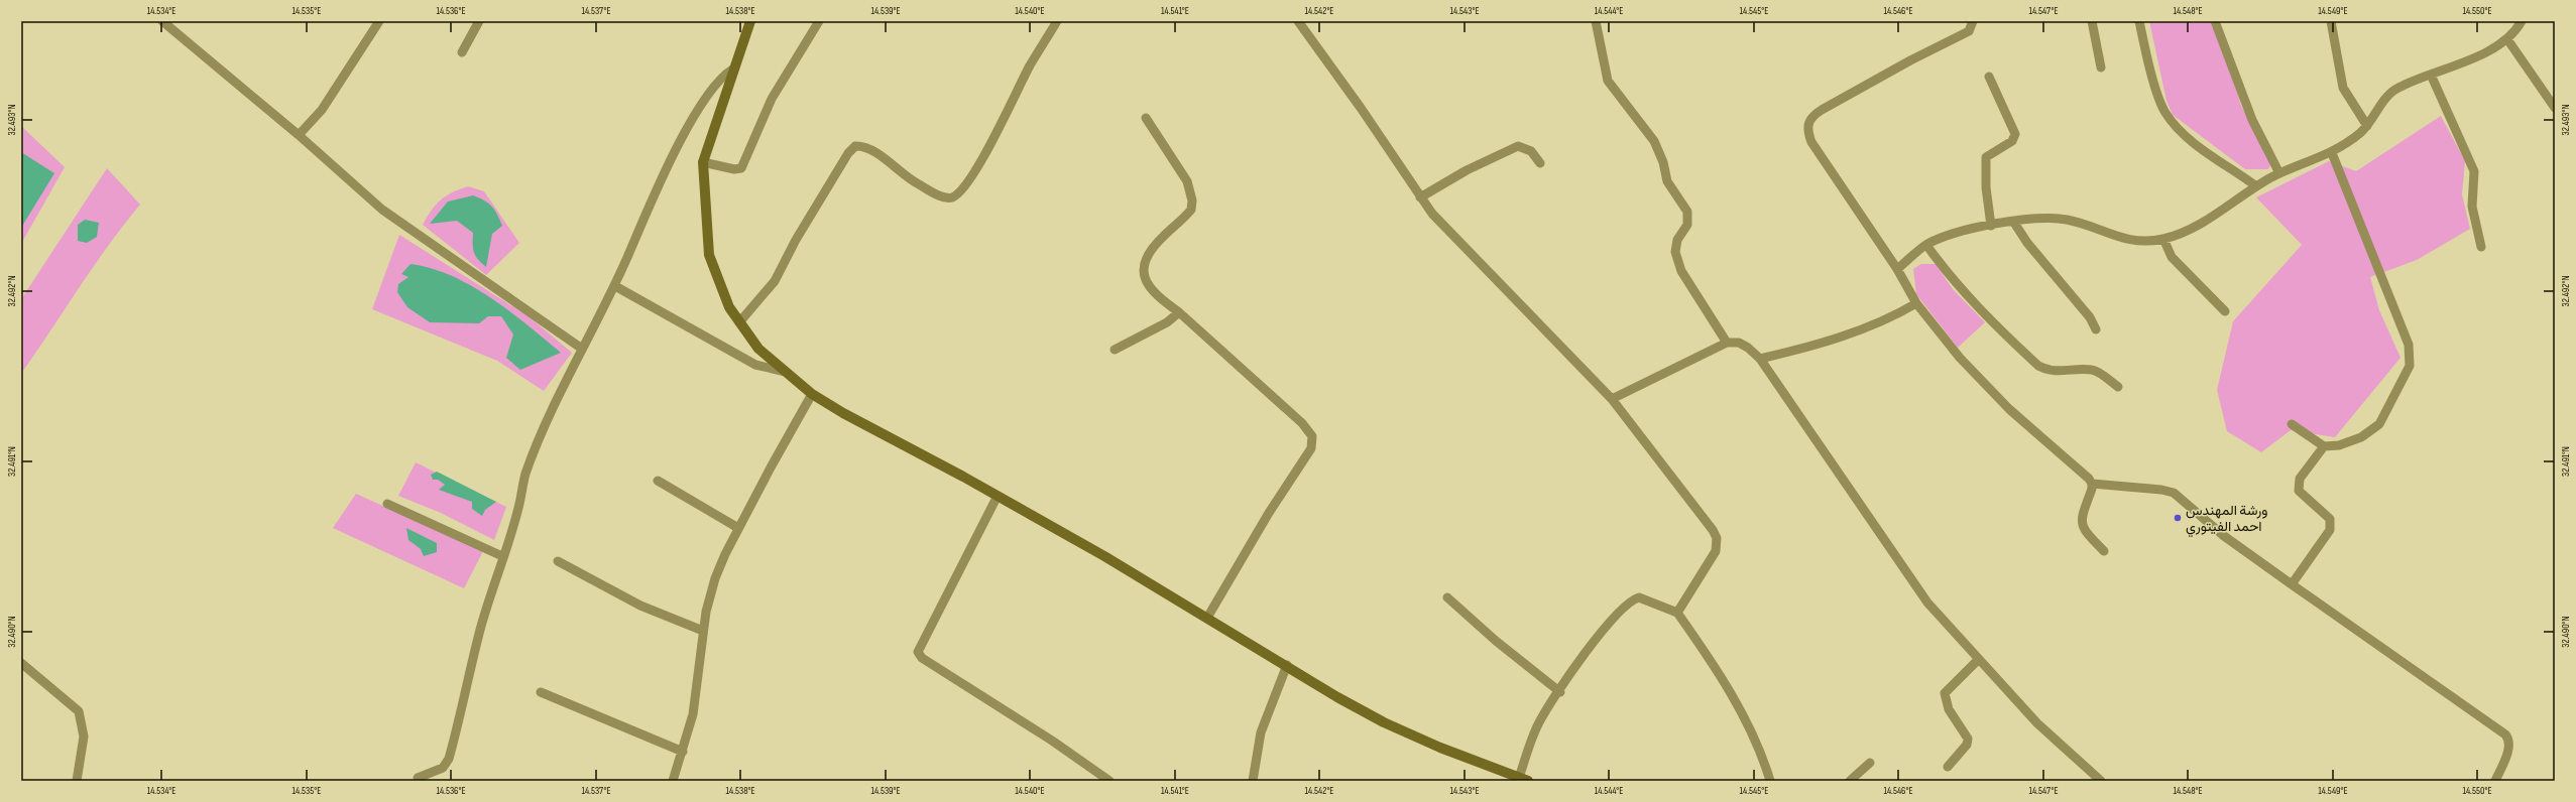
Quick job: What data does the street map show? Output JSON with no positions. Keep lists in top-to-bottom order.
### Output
{
  "places": ["ورشة المهندس احمد الفيتوري"],
  "coordinates": [
    "14.534°E",
    "14.535°E",
    "14.536°E",
    "14.537°E",
    "14.538°E",
    "14.539°E",
    "14.540°E",
    "14.541°E",
    "14.542°E",
    "14.543°E",
    "14.544°E",
    "14.545°E",
    "14.546°E",
    "14.547°E",
    "14.548°E",
    "14.549°E",
    "14.550°E",
    "32.493°N",
    "32.492°N",
    "32.491°N",
    "32.490°N"
  ]
}
